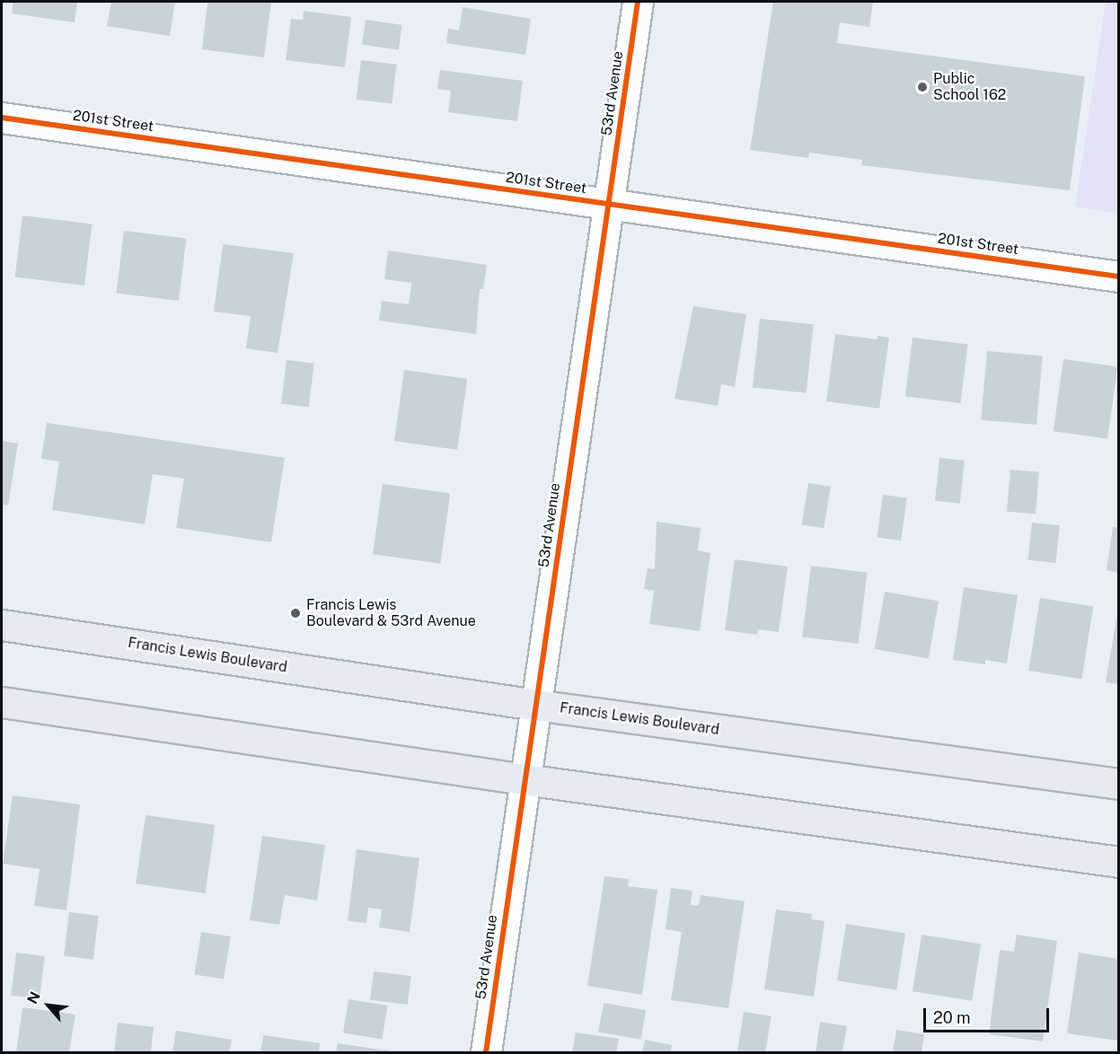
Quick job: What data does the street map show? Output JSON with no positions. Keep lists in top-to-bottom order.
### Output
{
  "streets": {
    "main road": ["Francis Lewis Boulevard"],
    "street": ["53rd Avenue", "201st Street"]
  },
  "crossings": [
    ["53rd Avenue", "201st Street"],
    ["53rd Avenue", "Francis Lewis Boulevard"]
  ],
  "places": ["Public School 162", "Francis Lewis Boulevard & 53rd Avenue"],
  "scale_bar": "20 m",
  "north": "top left"
}
